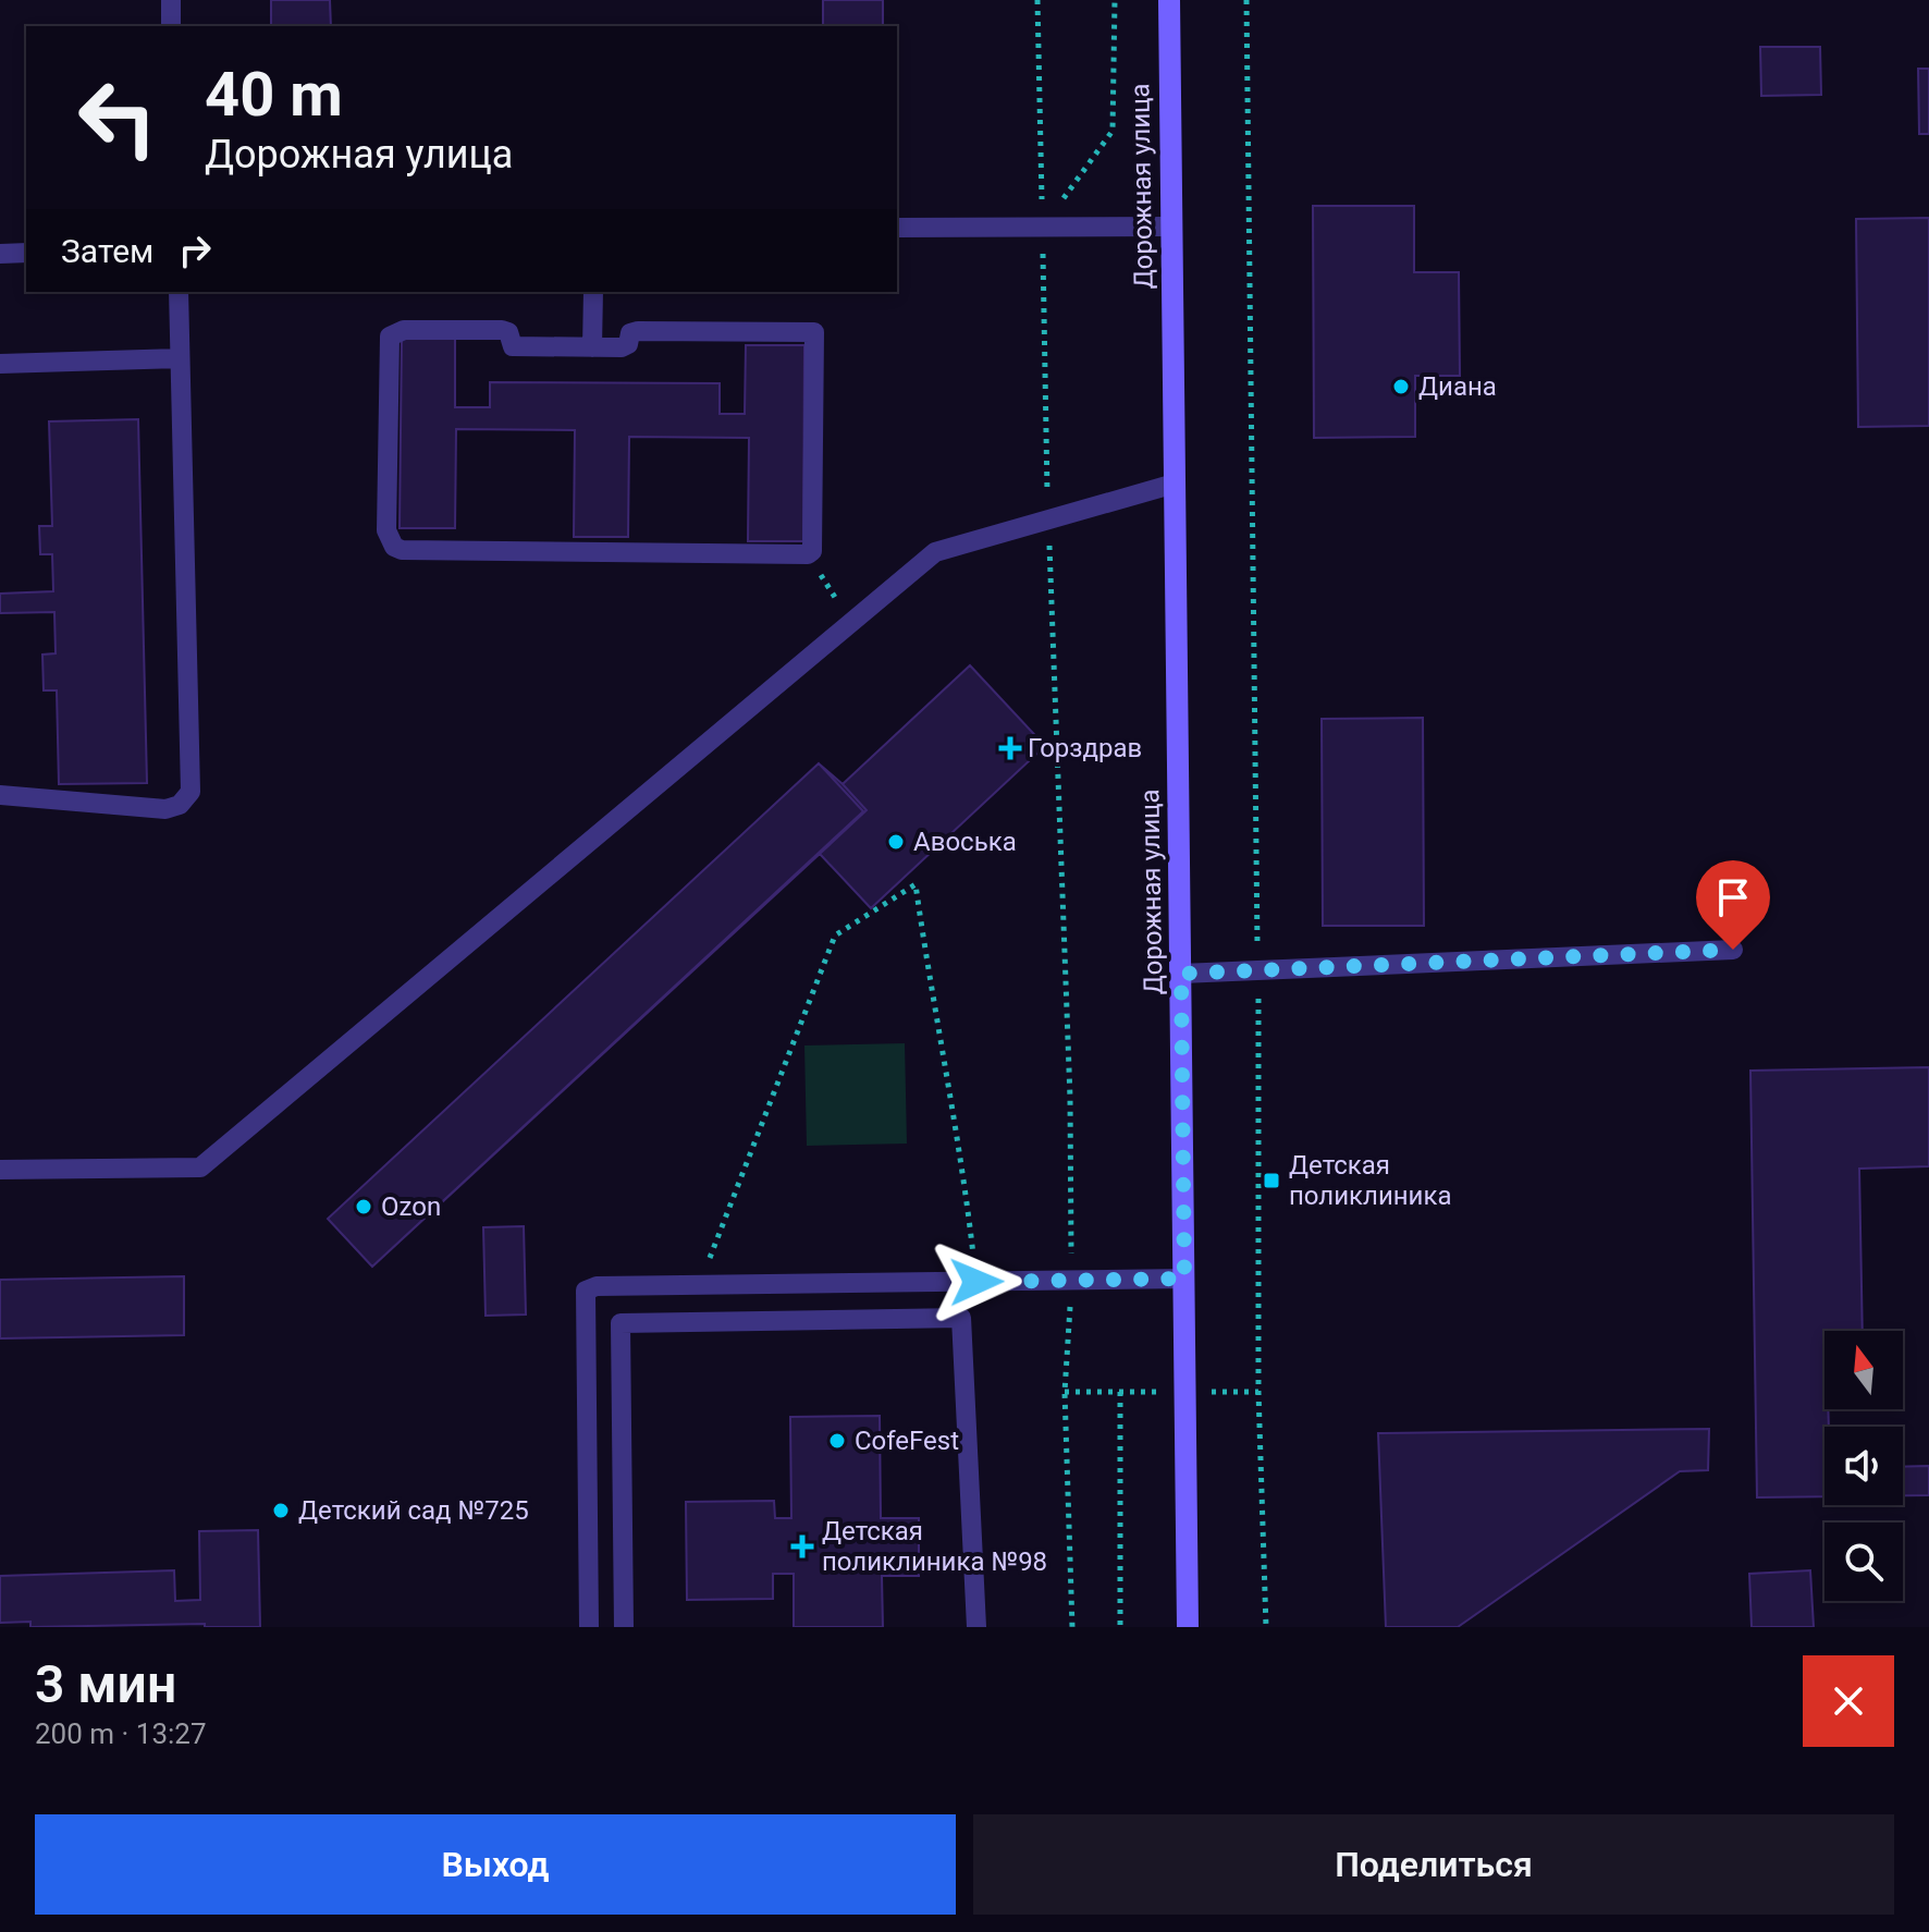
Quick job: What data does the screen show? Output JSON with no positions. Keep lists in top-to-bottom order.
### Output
{
  "streets": {
    "main road": ["Дорожная улица"]
  },
  "places": {
    "other": [
      "Диана",
      "Авоська",
      "Ozon",
      "CofeFest",
      "Детский сад №725"
    ],
    "health": ["Горздрав", "Детская поликлиника №98"],
    "transit": ["Детская поликлиника"]
  },
  "north": "top",
  "page": {
    "turn": ["40 m", "Дорожная улица"],
    "then": "Затем",
    "heading": ["3 мин", "200 m · 13:27"],
    "buttons": ["Выход", "Поделиться"]
  }
}
